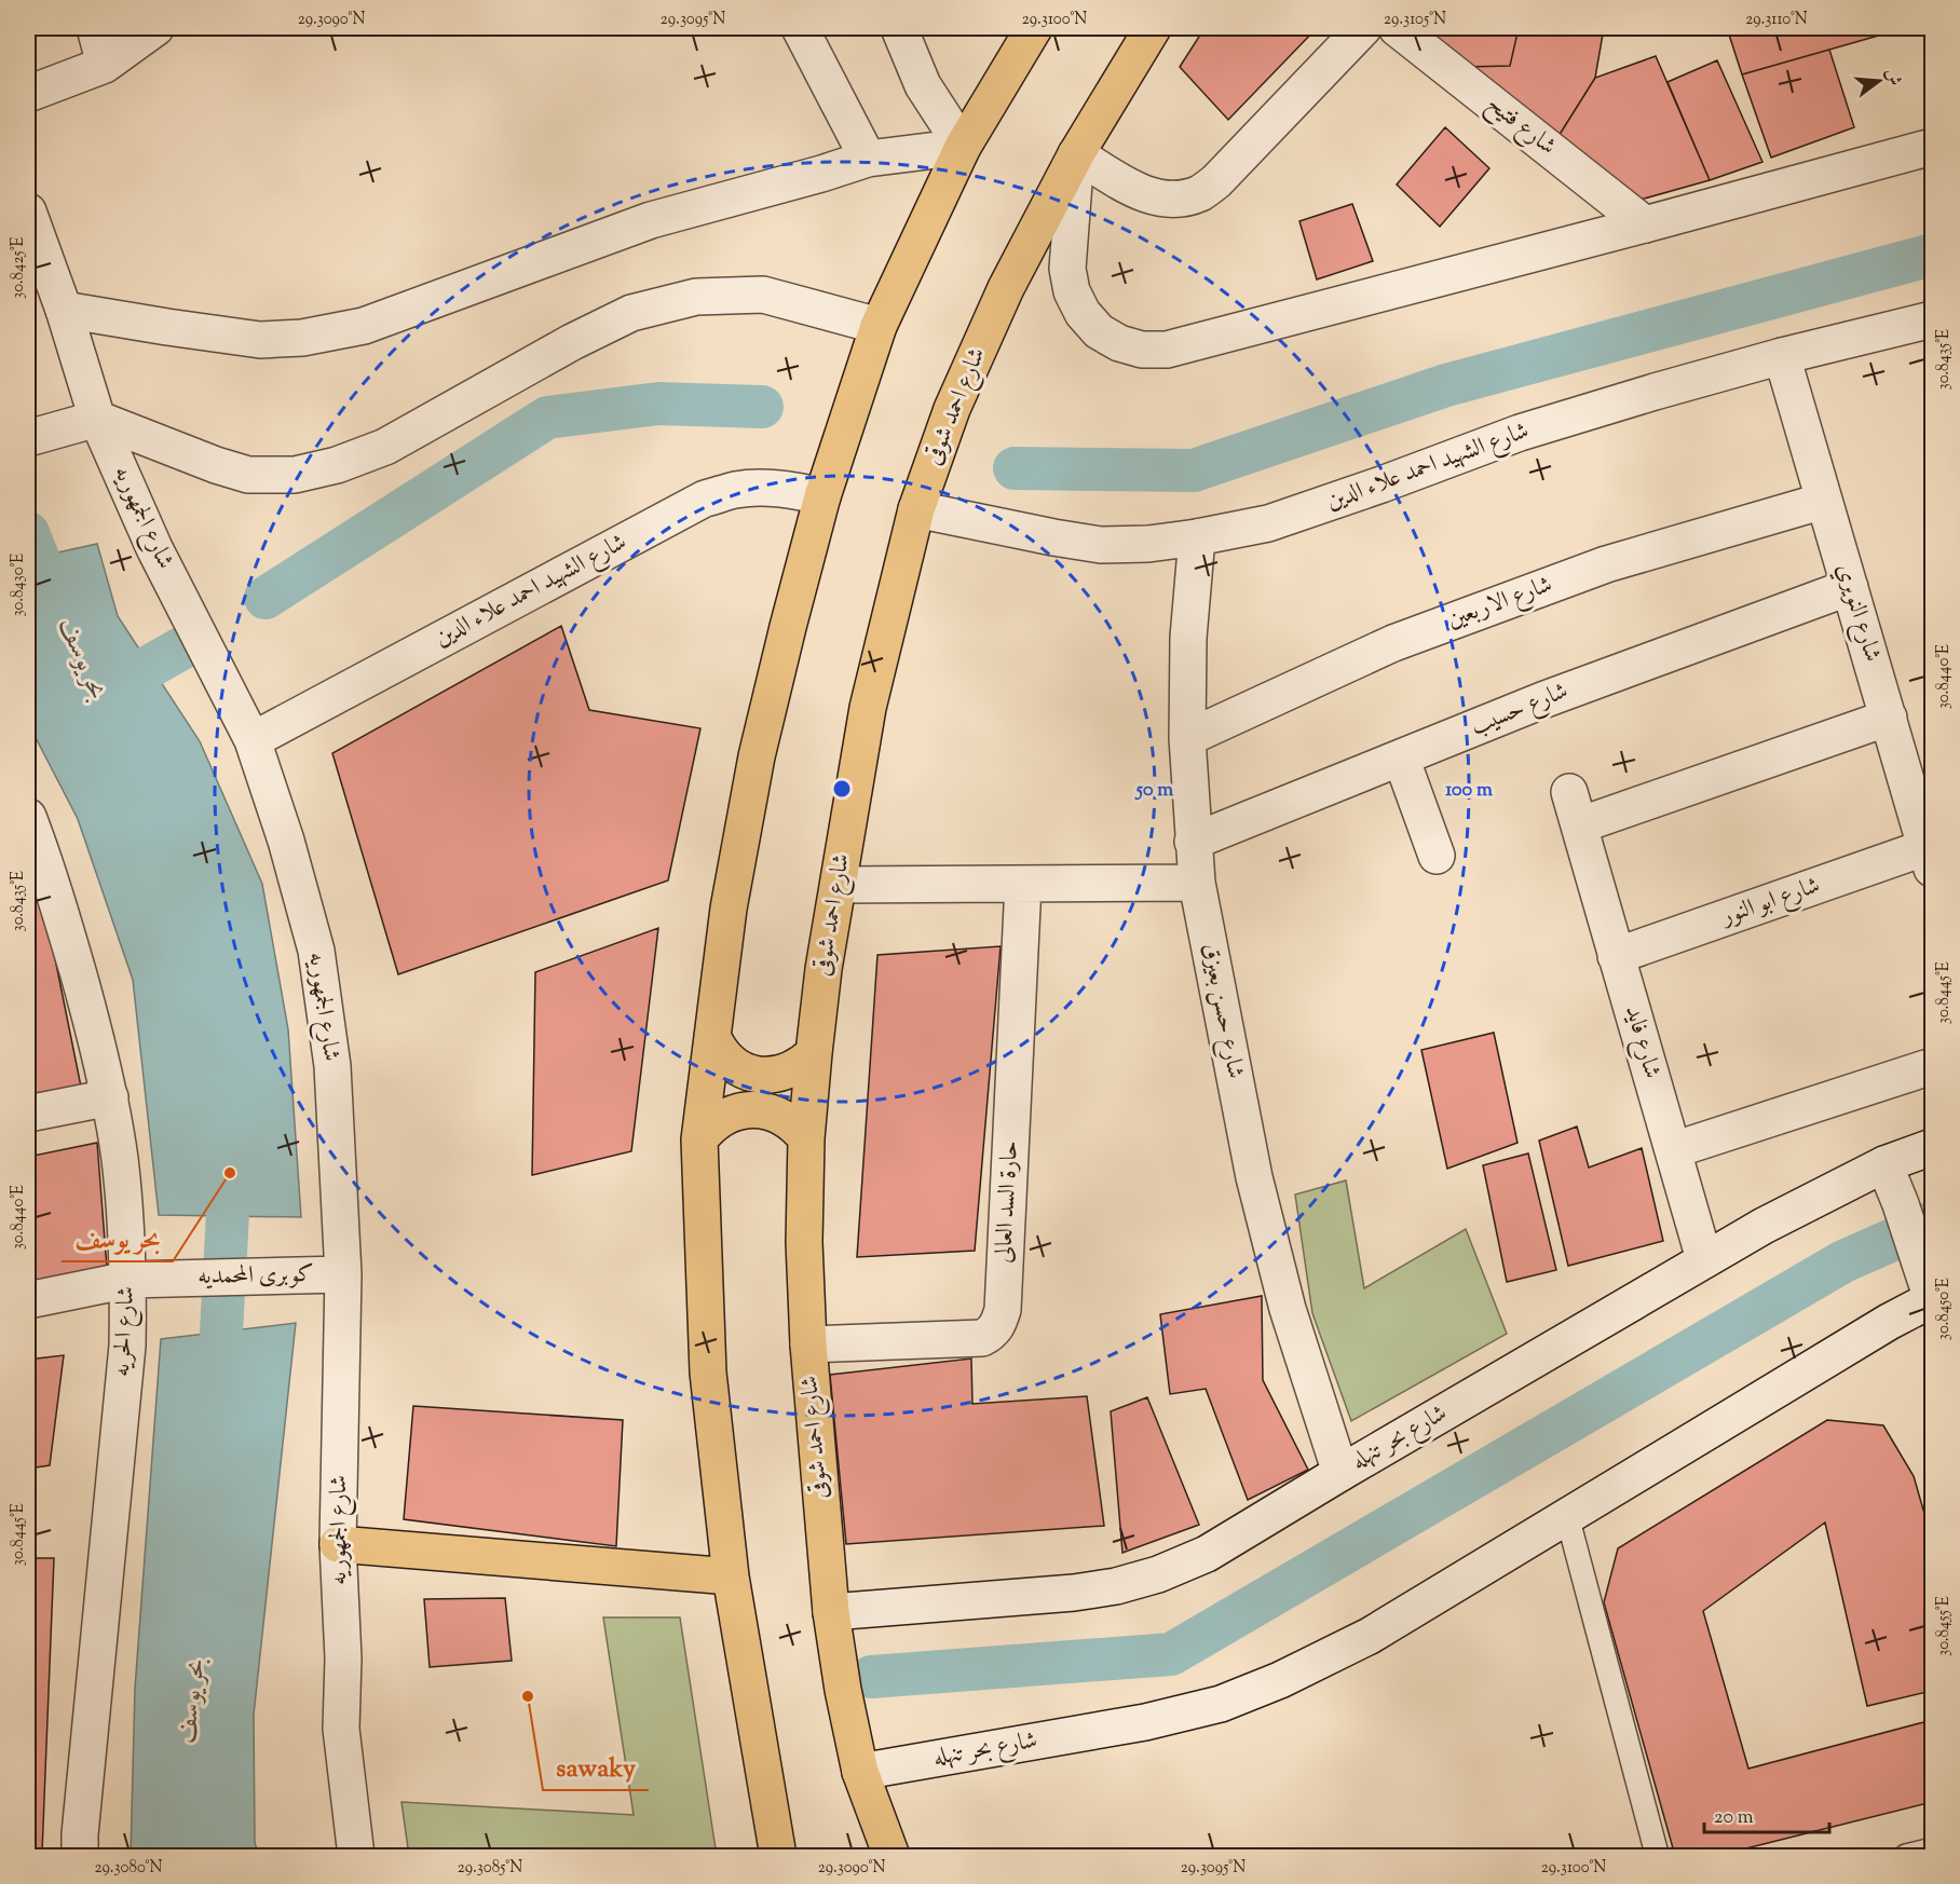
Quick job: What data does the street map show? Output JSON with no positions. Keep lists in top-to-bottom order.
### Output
{
  "streets": {
    "main road": ["شارع احمد شوقى"],
    "street": [
      "شارع فتيح",
      "شارع الشهيد احمد علاء الدين",
      "شارع الجمهوريه",
      "شارع الاربعين",
      "شارع النويري",
      "شارع حسيب",
      "شارع ابو النور",
      "شارع حسن بعيزق",
      "شارع فايد",
      "حارة السد العالى",
      "كوبرى المحمديه",
      "شارع الحريه",
      "شارع بحر تنهله"
    ]
  },
  "crossings": [
    ["شارع احمد شوقى", "شارع الشهيد احمد علاء الدين"],
    ["شارع احمد شوقى", "حارة السد العالى"],
    ["شارع احمد شوقى", "شارع بحر تنهله"],
    ["شارع الشهيد احمد علاء الدين", "شارع الجمهوريه"],
    ["شارع الشهيد احمد علاء الدين", "شارع النويري"],
    ["شارع الشهيد احمد علاء الدين", "شارع حسن بعيزق"],
    ["شارع الجمهوريه", "كوبرى المحمديه"],
    ["شارع الاربعين", "شارع النويري"],
    ["شارع الاربعين", "شارع حسن بعيزق"],
    ["شارع النويري", "شارع حسيب"],
    ["شارع النويري", "شارع ابو النور"],
    ["شارع حسيب", "شارع حسن بعيزق"],
    ["شارع ابو النور", "شارع فايد"],
    ["شارع حسن بعيزق", "شارع بحر تنهله"],
    ["شارع فايد", "شارع بحر تنهله"],
    ["كوبرى المحمديه", "شارع الحريه"]
  ],
  "water": ["بحر يوسف"],
  "places": ["بحر يوسف", "sawaky"],
  "scale_bar": "20 m",
  "north": "right",
  "coordinates": [
    "29.3090°N",
    "29.3095°N",
    "29.3100°N",
    "29.3105°N",
    "29.3110°N",
    "30.8425°E",
    "30.8435°E",
    "30.8430°E",
    "30.8440°E",
    "30.8445°E",
    "30.8450°E",
    "30.8455°E",
    "29.3080°N",
    "29.3085°N"
  ],
  "rings": ["50 m", "100 m"]
}
